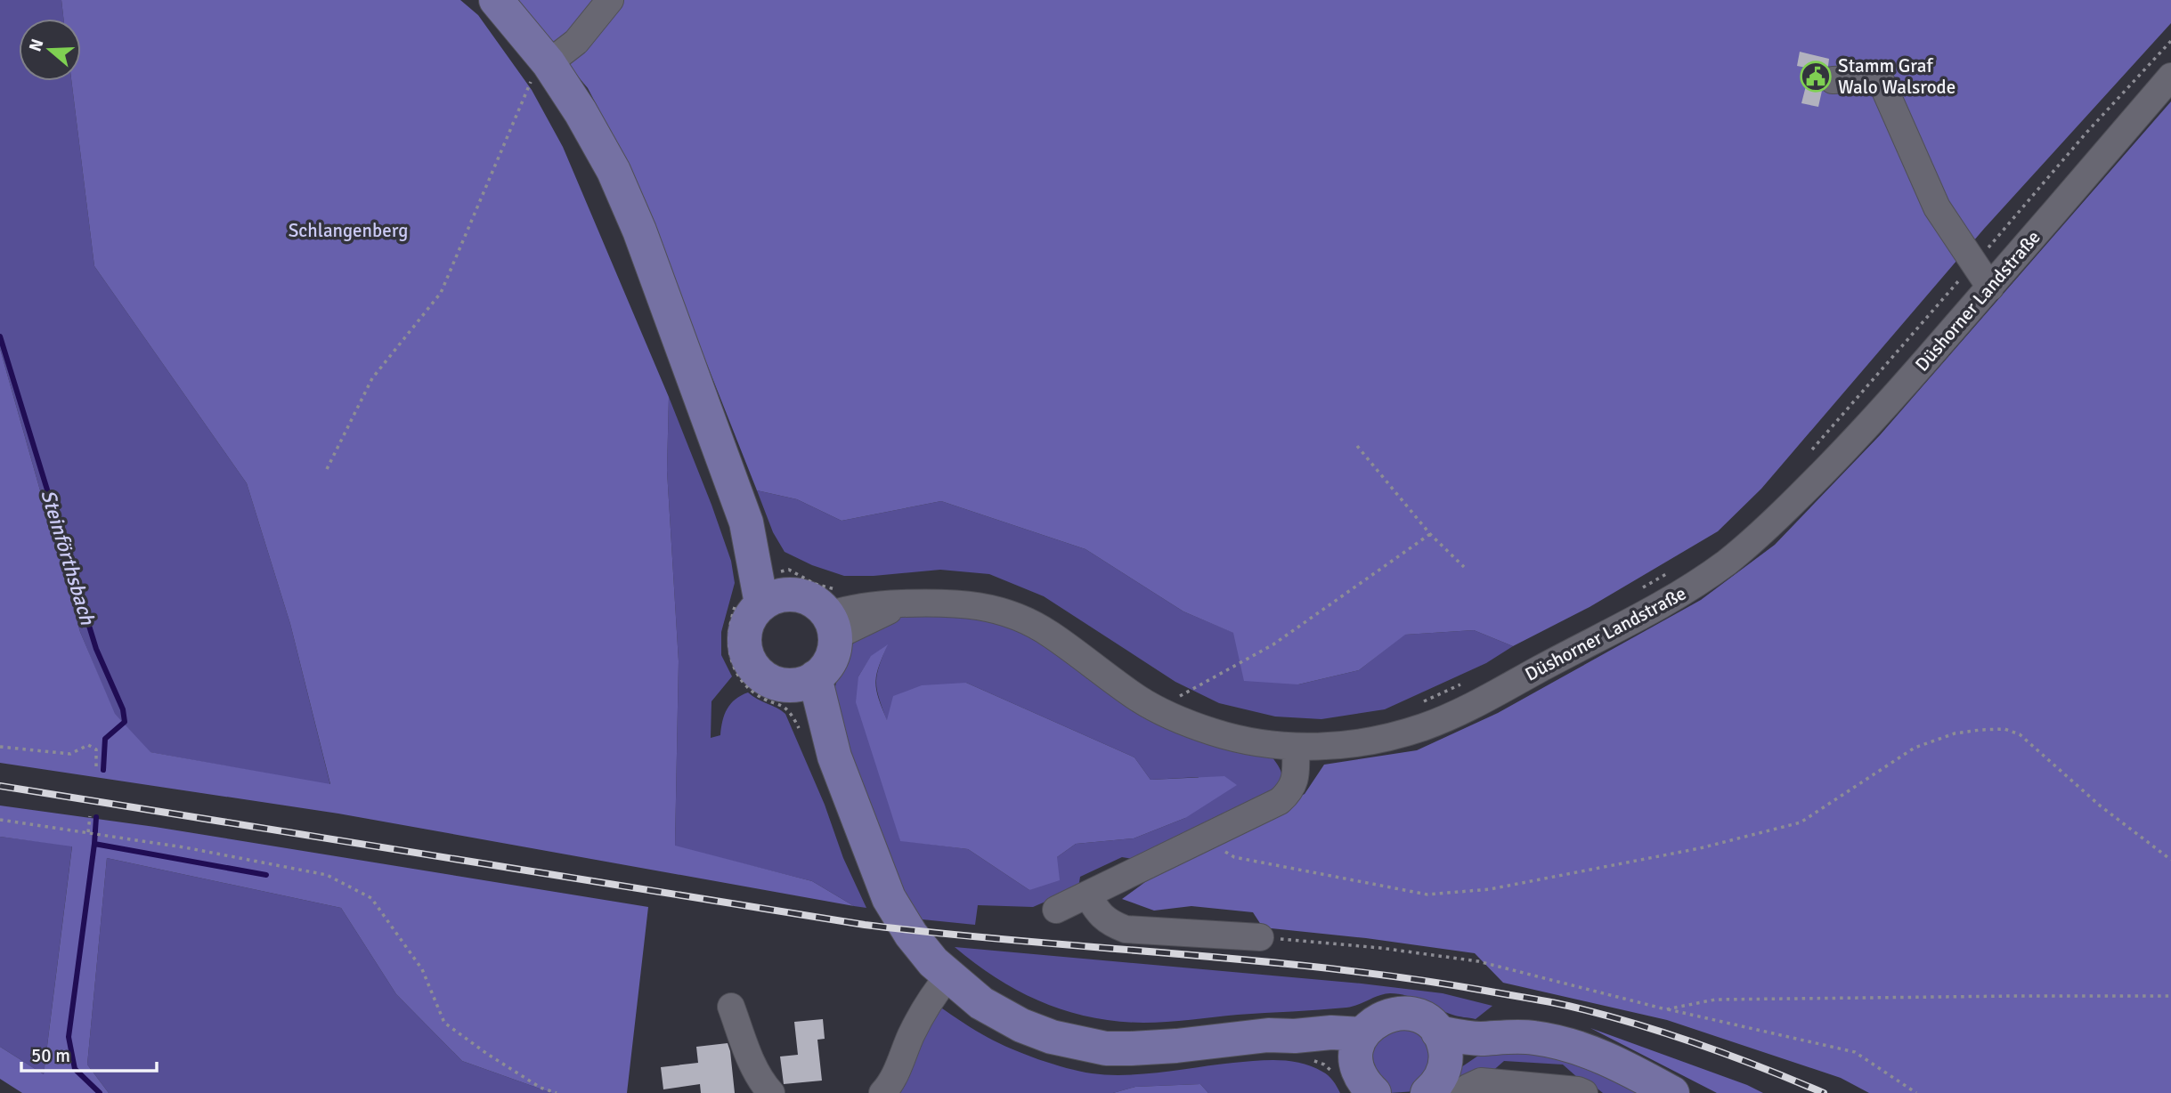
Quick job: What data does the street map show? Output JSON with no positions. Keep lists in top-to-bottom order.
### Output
{
  "streets": {
    "street": ["Düshorner Landstraße"]
  },
  "water": ["Steinförthsbach"],
  "parks": ["Schlangenberg"],
  "places": {
    "public building": ["Stamm Graf Walo Walsrode"]
  },
  "scale_bar": "50 m",
  "north": "left"
}
